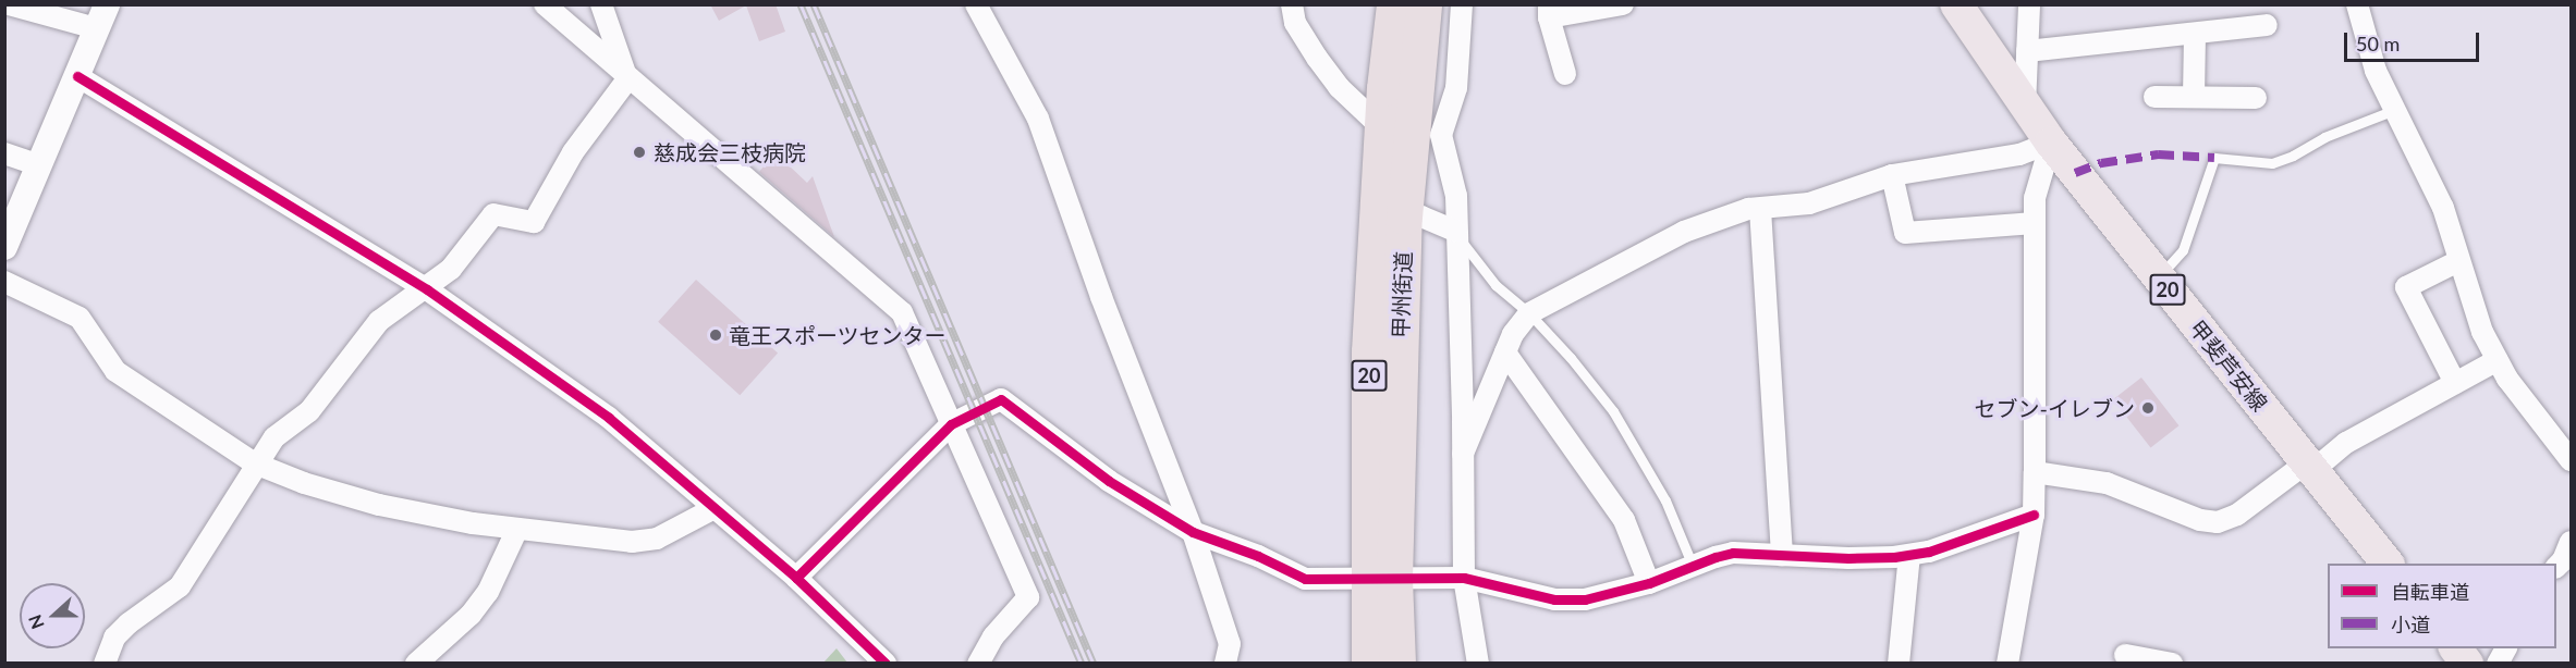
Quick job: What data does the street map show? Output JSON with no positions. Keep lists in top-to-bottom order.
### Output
{
  "streets": {
    "highway": ["20", "甲州街道"],
    "main road": ["甲斐芦安線"]
  },
  "crossings": [
    ["20", "甲州街道"]
  ],
  "places": ["慈成会三枝病院", "竜王スポーツセンター", "セブン-イレブン"],
  "legend": ["自転車道", "小道"],
  "scale_bar": "50 m",
  "north": "left"
}
